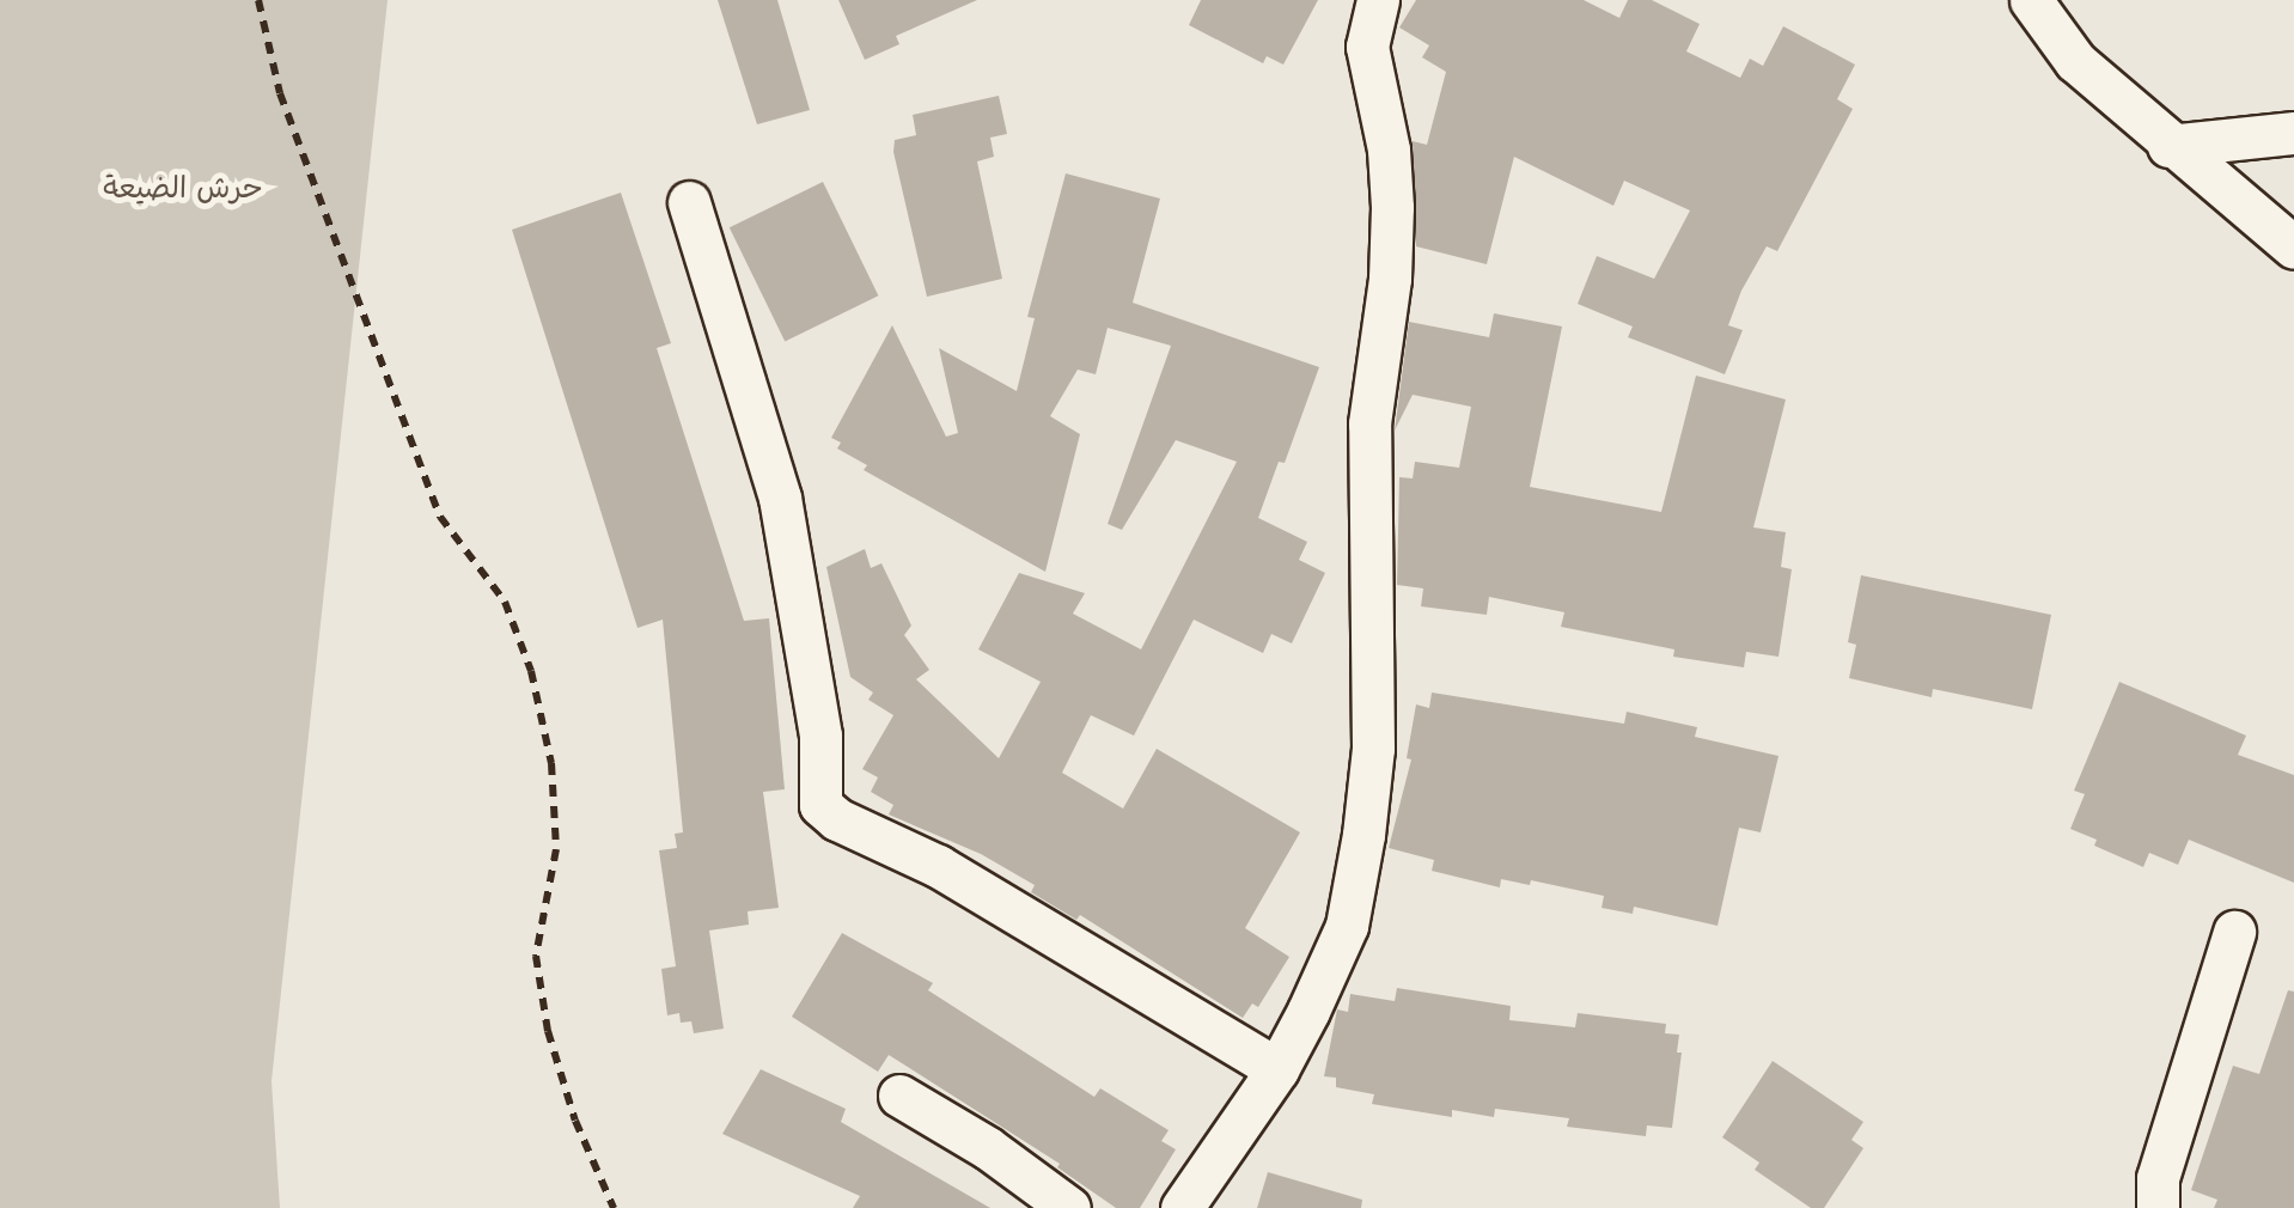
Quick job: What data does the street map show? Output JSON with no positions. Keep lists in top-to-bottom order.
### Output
{
  "parks": ["حرش الضيعة"]
}
